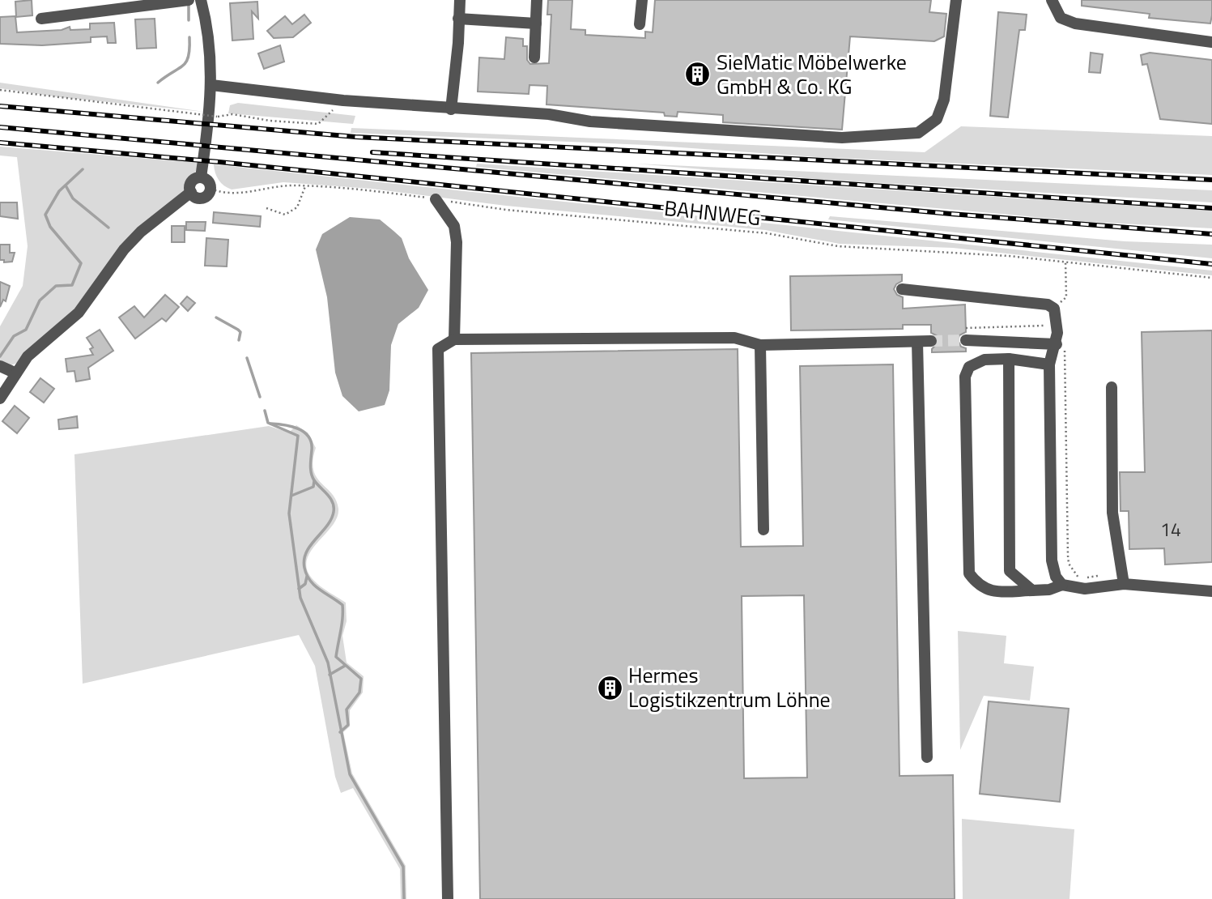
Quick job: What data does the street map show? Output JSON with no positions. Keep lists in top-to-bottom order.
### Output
{
  "streets": {
    "path": ["BAHNWEG"]
  },
  "places": {
    "building": ["SieMatic Möbelwerke GmbH & Co. KG", "Hermes Logistikzentrum Löhne"]
  },
  "house_numbers": ["14"]
}
